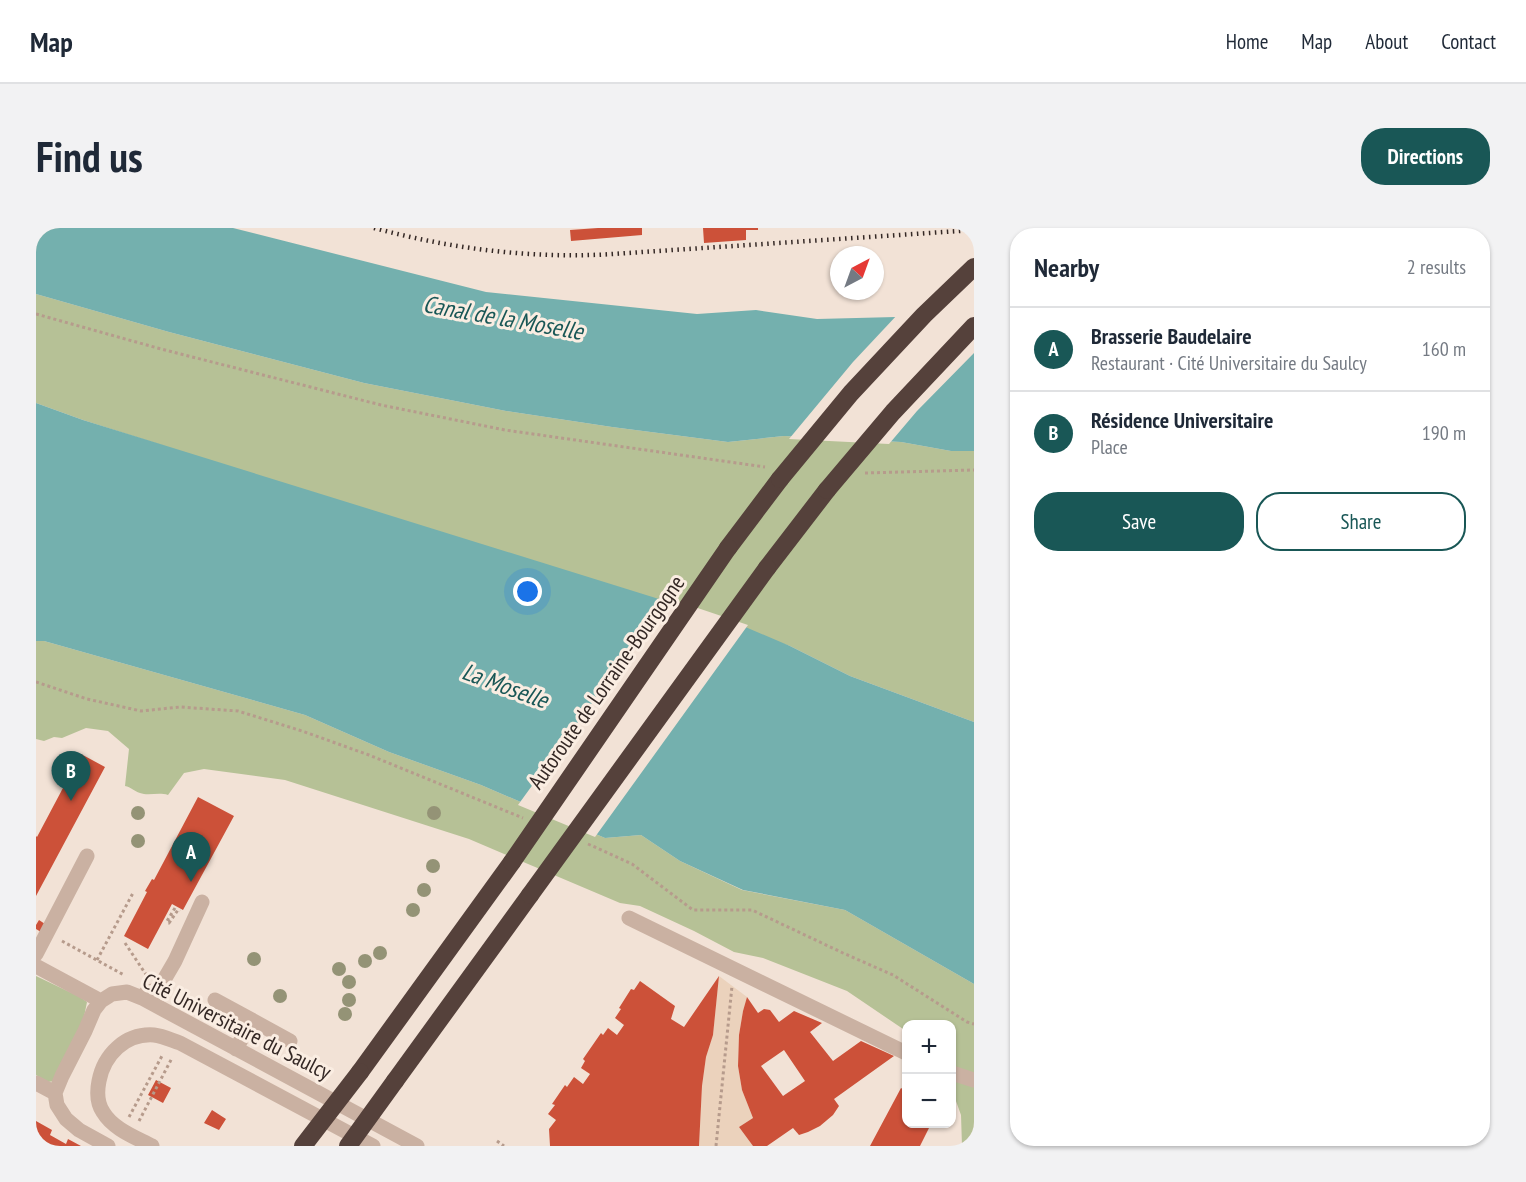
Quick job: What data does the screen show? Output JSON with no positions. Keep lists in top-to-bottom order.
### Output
{
  "streets": {
    "highway": ["Autoroute de Lorraine-Bourgogne"],
    "street": ["Cité Universitaire du Saulcy"]
  },
  "water": ["Canal de la Moselle", "La Moselle"],
  "north": "top right",
  "page": {
    "header": "Map",
    "nav": [
      "Home",
      "Map",
      "About",
      "Contact"
    ],
    "buttons": [
      "Directions",
      ["Save", "Share"]
    ],
    "title": "Find us",
    "heading": ["Nearby", "2 results"],
    "list": [
      {
        "mark": "A",
        "name": "Brasserie Baudelaire",
        "note": "Restaurant · Cité Universitaire du Saulcy",
        "value": "160 m"
      },
      {
        "mark": "B",
        "name": "Résidence Universitaire",
        "note": "Place",
        "value": "190 m"
      }
    ],
    "pins": ["B", "A"],
    "map_buttons": ["+", "−"]
  }
}
